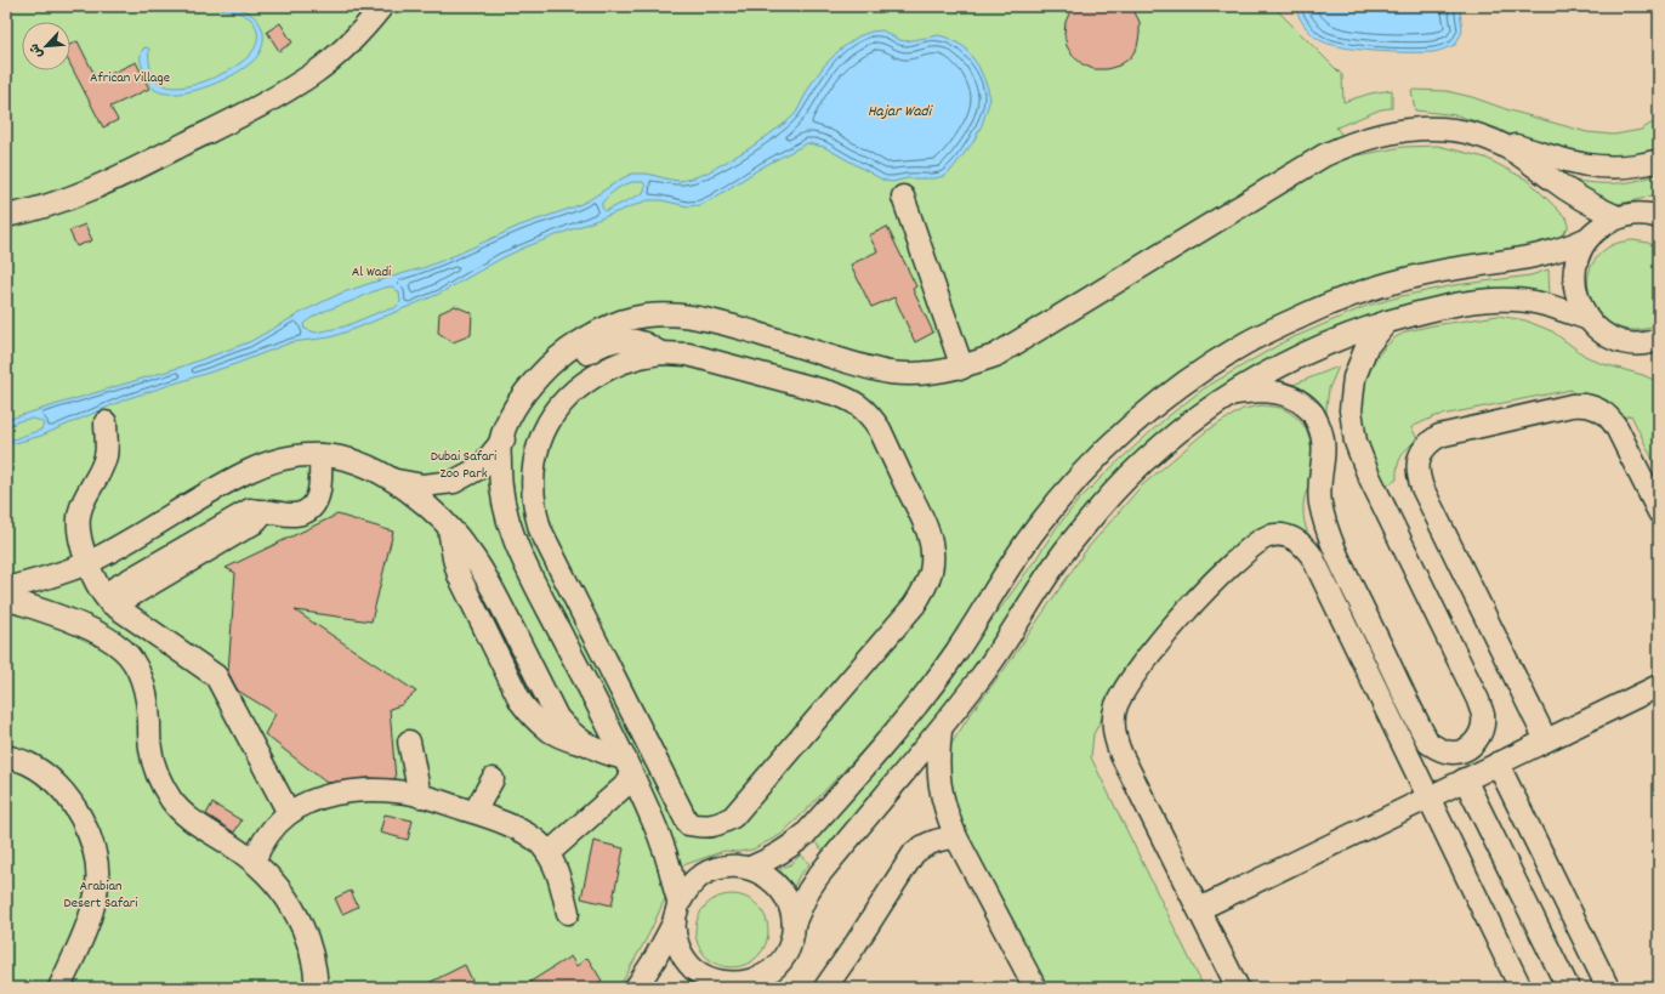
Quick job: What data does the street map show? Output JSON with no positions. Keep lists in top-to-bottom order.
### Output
{
  "water": ["Hajar Wadi"],
  "parks": [
    "African Village",
    "Al Wadi",
    "Dubai Safari Zoo Park",
    "Arabian Desert Safari"
  ],
  "north": "bottom left"
}
